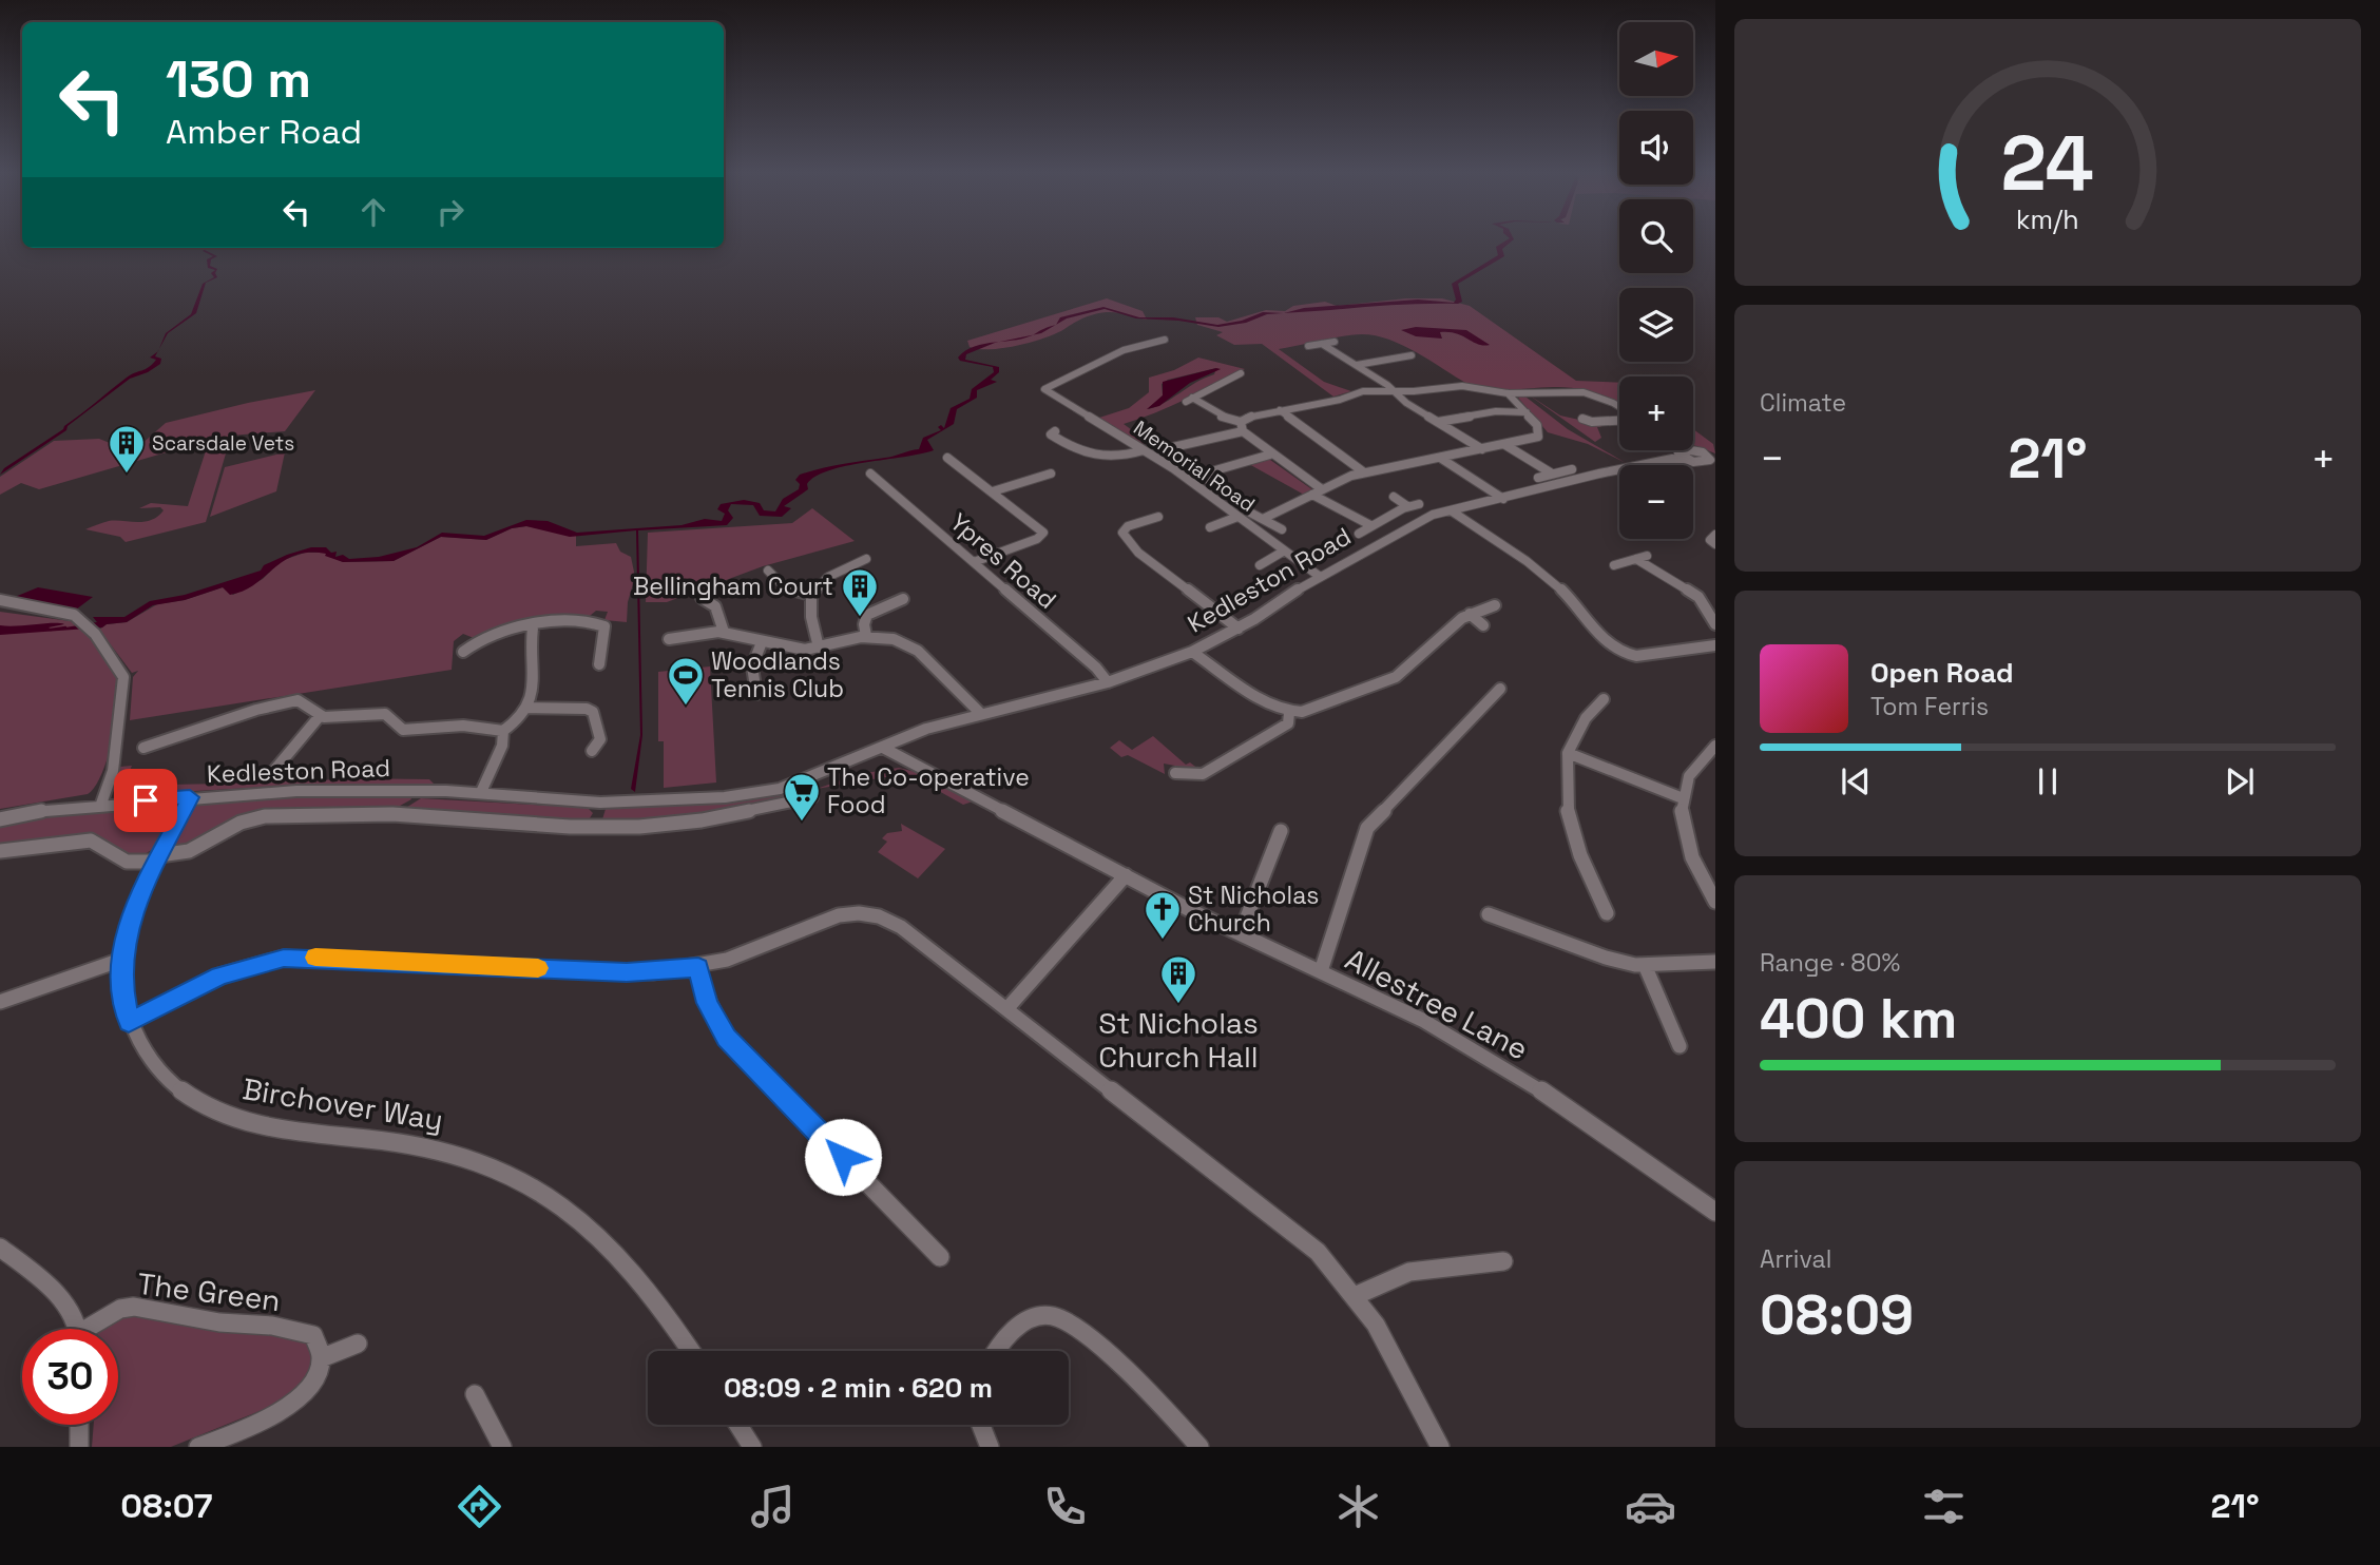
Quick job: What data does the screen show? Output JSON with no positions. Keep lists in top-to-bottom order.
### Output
{
  "streets": {
    "street": [
      "Memorial Road",
      "Ypres Road",
      "Kedleston Road",
      "Allestree Lane",
      "Birchover Way",
      "The Green"
    ]
  },
  "crossings": [
    ["Memorial Road", "Kedleston Road"],
    ["Ypres Road", "Kedleston Road"],
    ["Kedleston Road", "Allestree Lane"],
    ["Kedleston Road", "Birchover Way"]
  ],
  "places": {
    "building": ["Scarsdale Vets", "Bellingham Court", "St Nicholas Church Hall"],
    "sports": ["Woodlands Tennis Club"],
    "supermarket": ["The Co-operative Food"],
    "church": ["St Nicholas Church"]
  },
  "north": "right",
  "page": {
    "map_buttons": ["+", "−"],
    "turn": ["130 m", "Amber Road"],
    "tile": [
      "Climate",
      ["Range · 80%", "400 km"],
      ["Arrival", "08:09"]
    ],
    "heat": ["−", "21°", "+"],
    "song": ["Open Road", "Tom Ferris"],
    "limit": "30",
    "trip": "08:09 · 2 min · 620 m",
    "tabs": ["08:07", "21°"],
    "gauge": ["24", "km/h"]
  }
}
